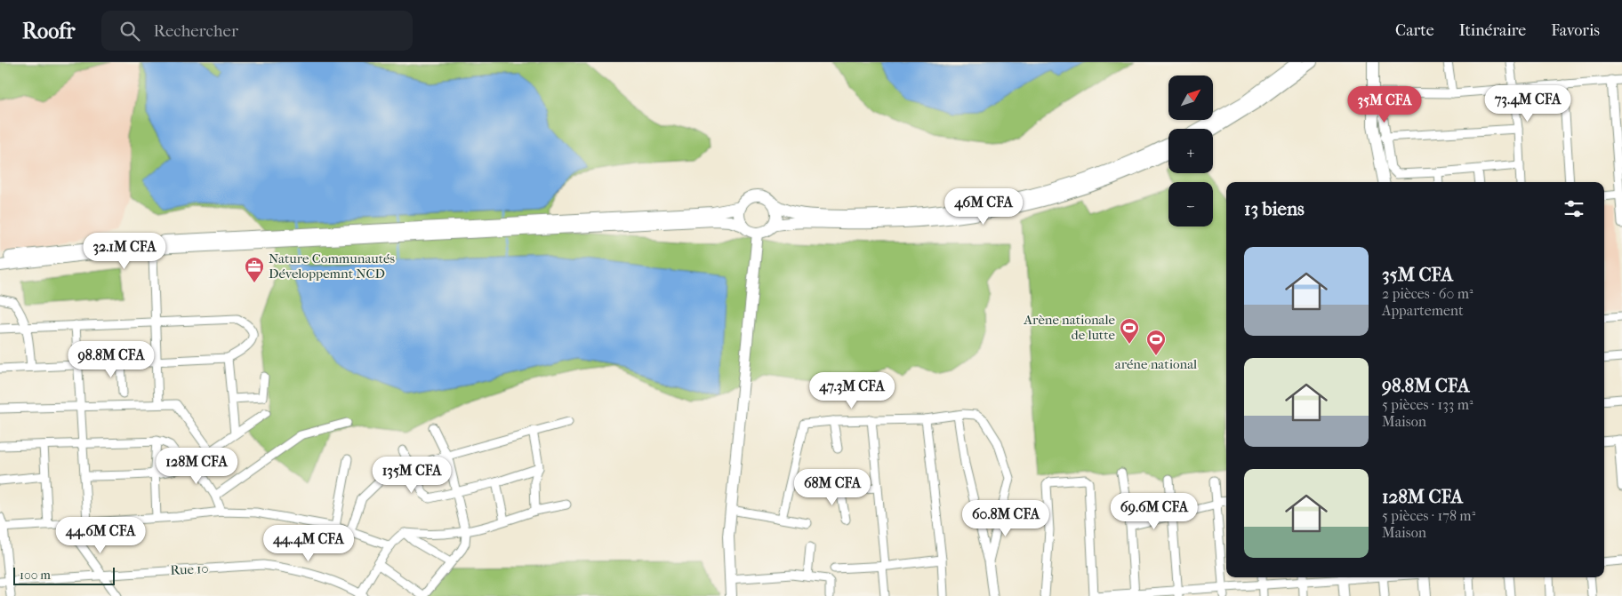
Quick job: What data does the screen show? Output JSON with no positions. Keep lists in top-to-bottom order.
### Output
{
  "streets": {
    "street": ["Rue 10"]
  },
  "places": {
    "office": ["Nature Communautés Développemnt NCD"],
    "sports": ["Arène nationale de lutte", "aréne national"]
  },
  "scale_bar": "100 m",
  "north": "top right",
  "page": {
    "header": "Roofr",
    "search": "Rechercher",
    "nav": ["Carte", "Itinéraire", "Favoris"],
    "map_buttons": ["+", "−"],
    "price": [
      "73.4M CFA",
      "35M CFA",
      "46M CFA",
      "32.1M CFA",
      "98.8M CFA",
      "47.3M CFA",
      "128M CFA",
      "135M CFA",
      "68M CFA",
      "69.6M CFA",
      "60.8M CFA",
      "44.6M CFA",
      "44.4M CFA"
    ],
    "heading": "13 biens",
    "list": [
      {
        "name": "35M CFA",
        "note": "2 pièces · 60 m² · Appartement"
      },
      {
        "name": "98.8M CFA",
        "note": "5 pièces · 133 m² · Maison"
      },
      {
        "name": "128M CFA",
        "note": "5 pièces · 178 m² · Maison"
      }
    ],
    "scale": "100 m"
  }
}
